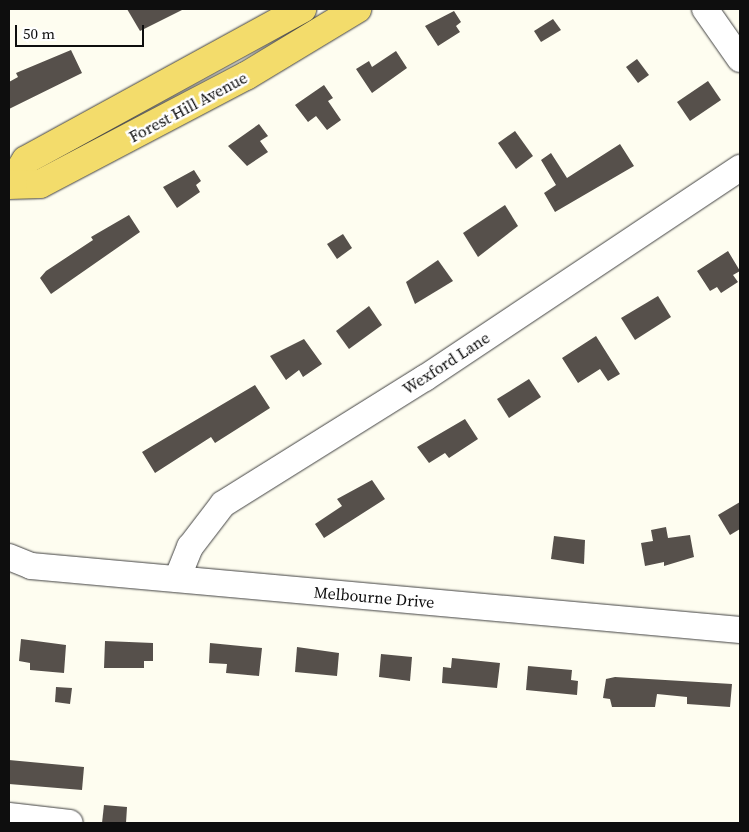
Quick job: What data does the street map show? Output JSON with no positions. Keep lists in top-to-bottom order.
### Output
{
  "streets": {
    "main road": ["Forest Hill Avenue"],
    "street": ["Wexford Lane", "Melbourne Drive"]
  },
  "crossings": [
    ["Wexford Lane", "Melbourne Drive"]
  ],
  "scale_bar": "50 m"
}
